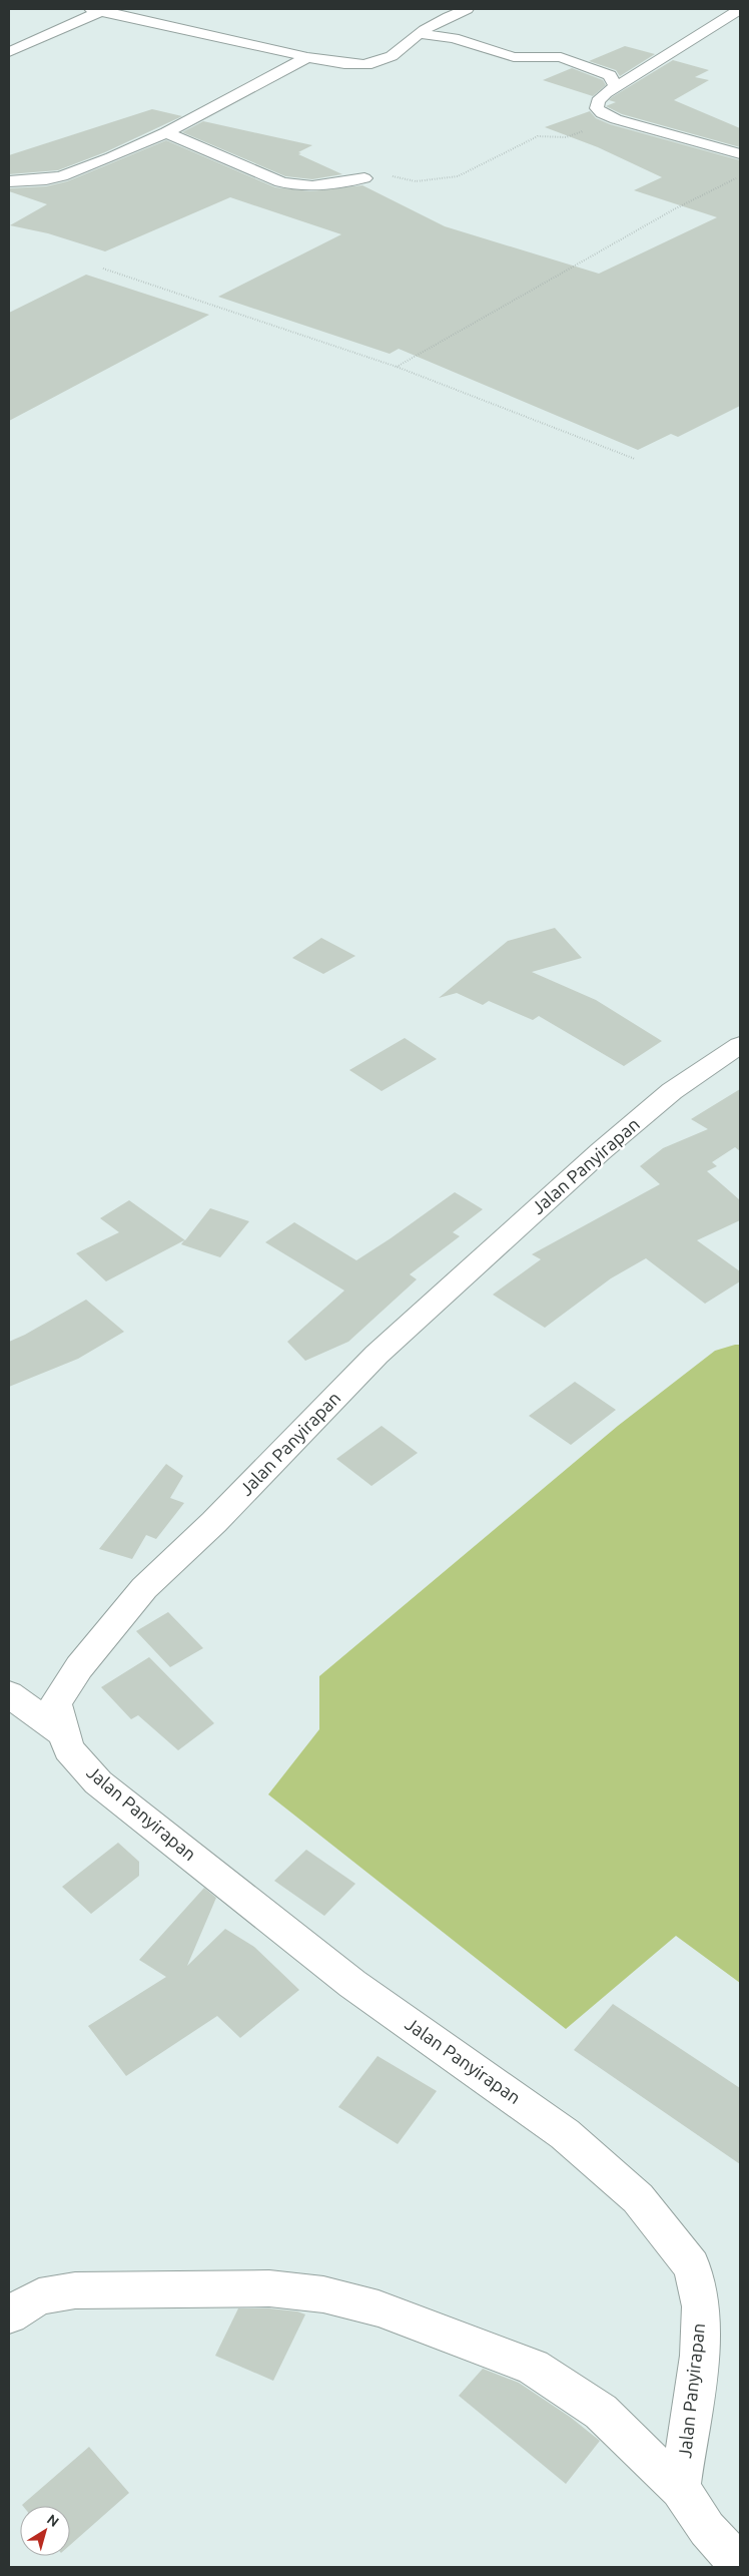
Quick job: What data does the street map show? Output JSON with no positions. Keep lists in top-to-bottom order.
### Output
{
  "streets": {
    "street": ["Jalan Panyirapan"]
  },
  "north": "top right"
}
